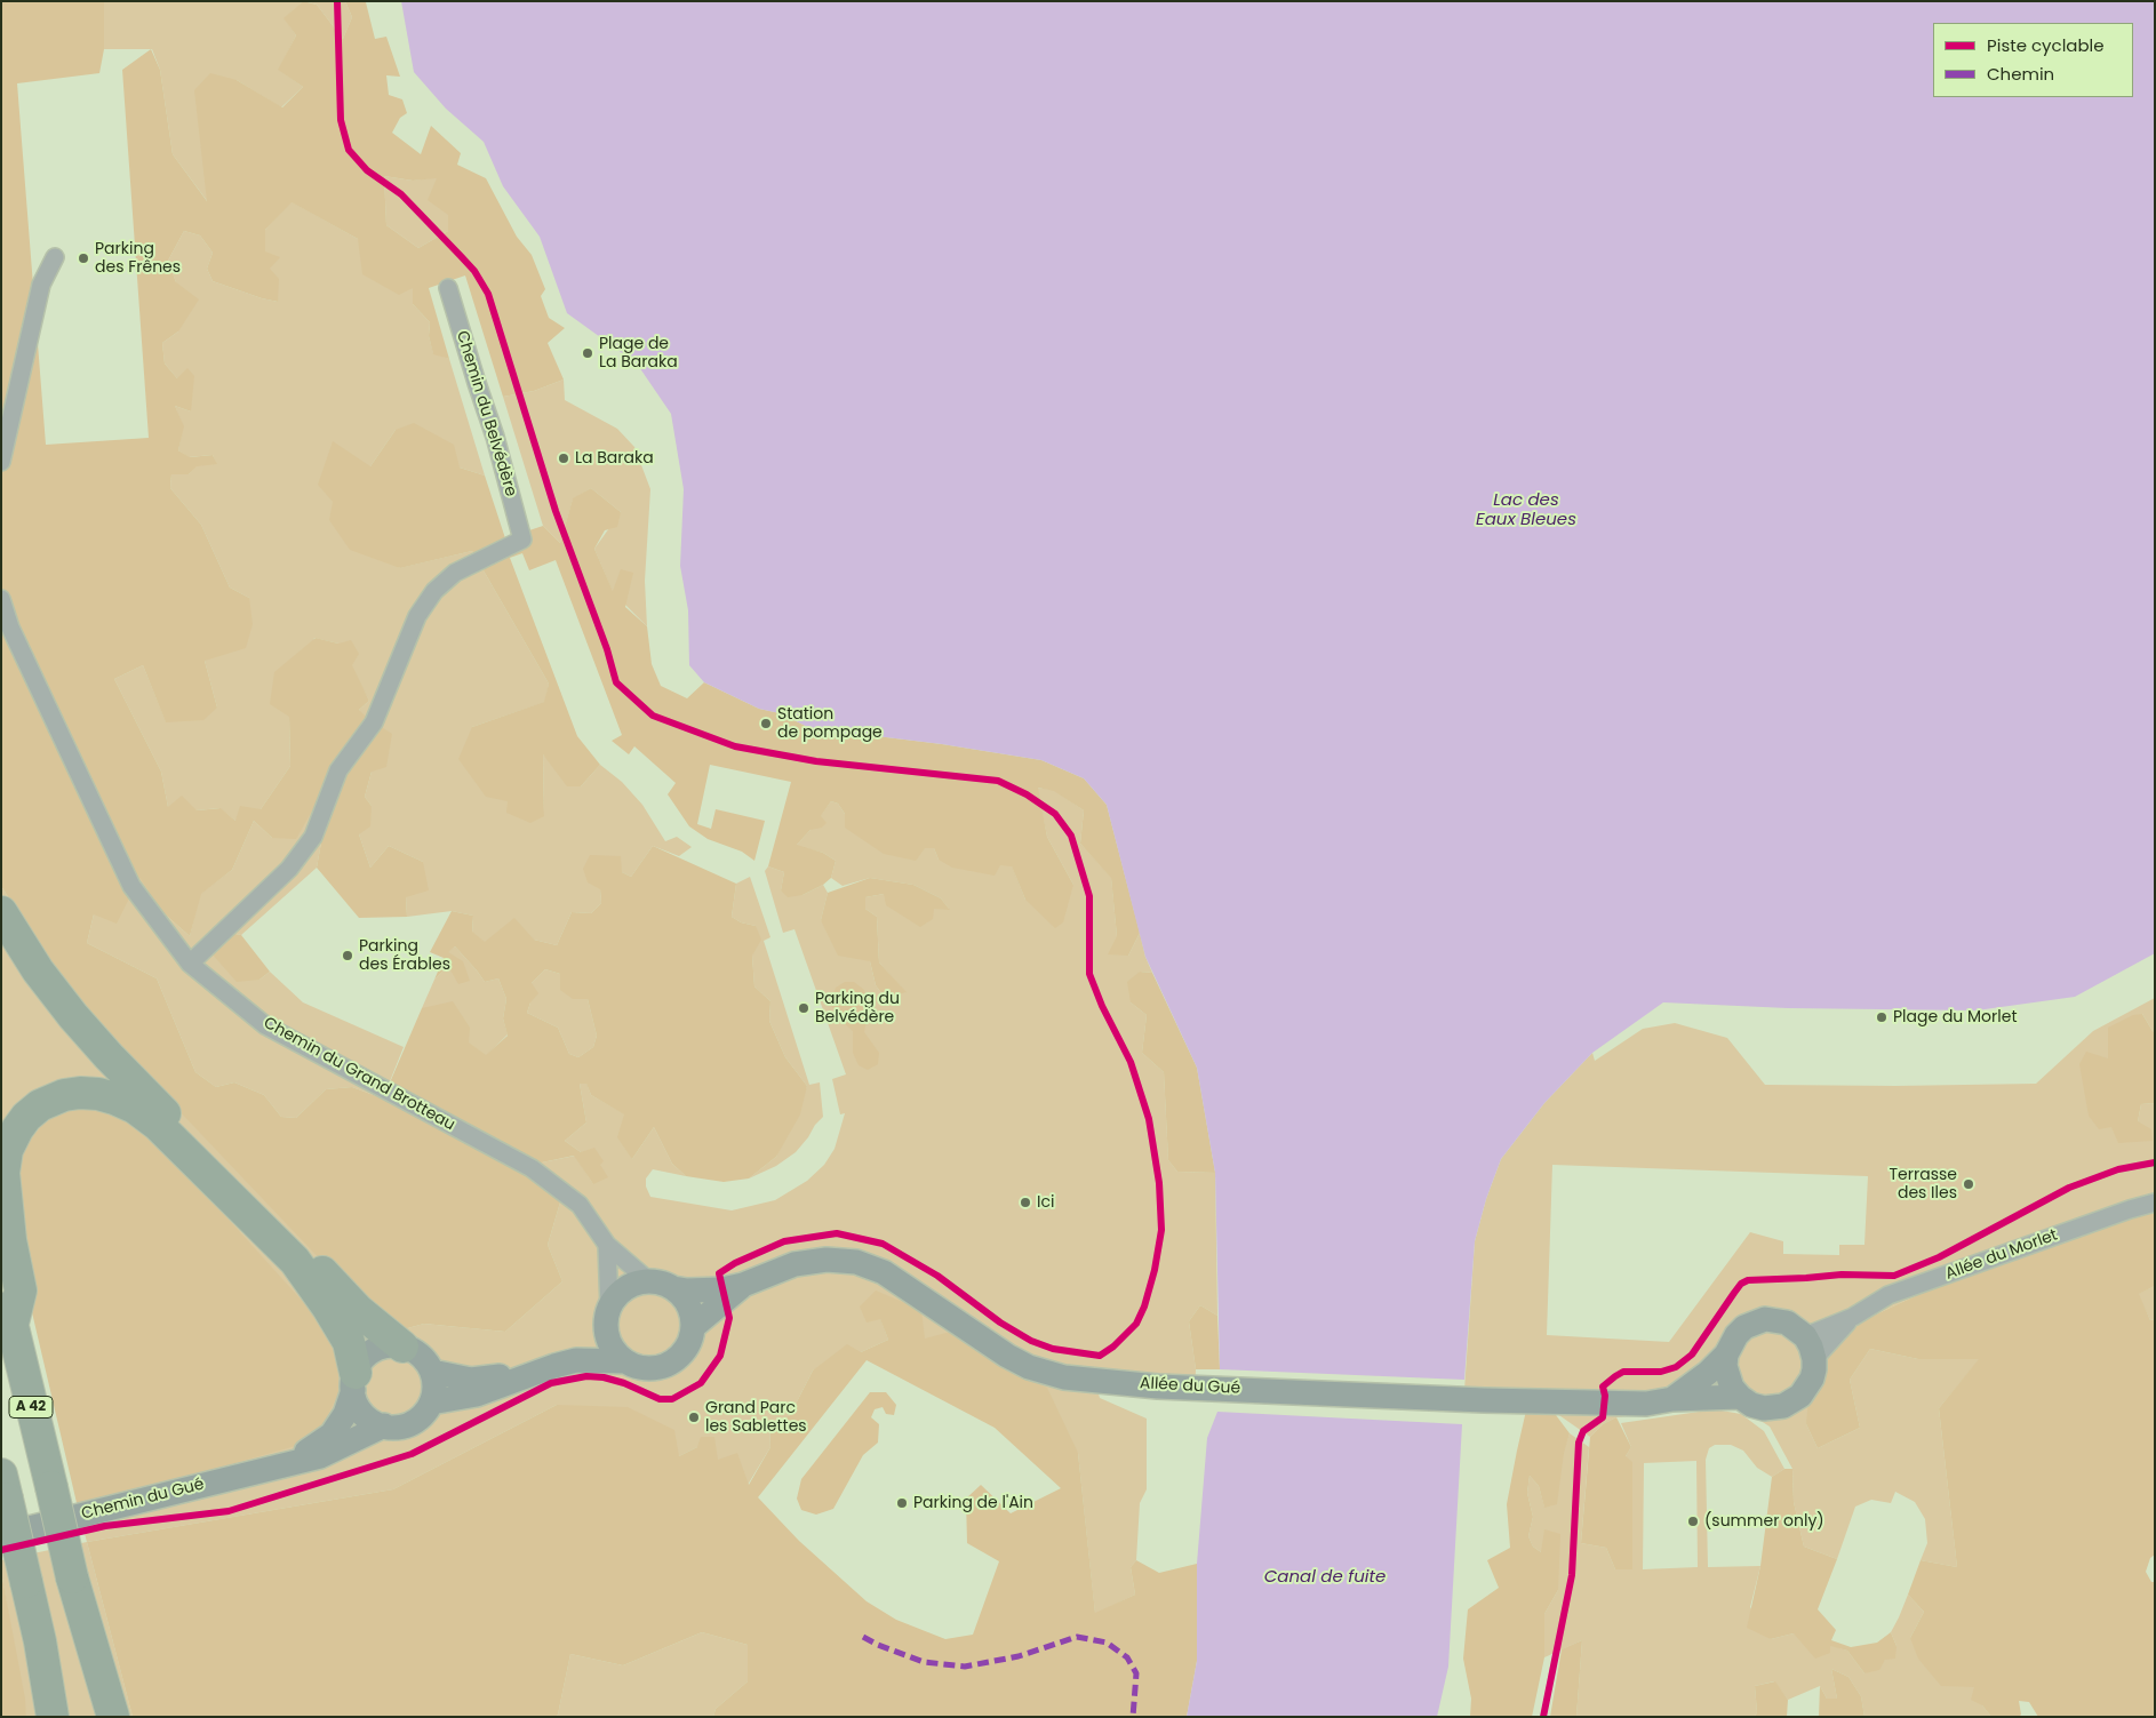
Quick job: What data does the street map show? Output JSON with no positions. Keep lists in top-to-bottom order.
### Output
{
  "streets": {
    "highway": ["A 42"],
    "street": [
      "Chemin du Belvédère",
      "Chemin du Grand Brotteau",
      "Allée du Morlet",
      "Allée du Gué",
      "Chemin du Gué"
    ]
  },
  "crossings": [
    ["Chemin du Belvédère", "Chemin du Grand Brotteau"],
    ["Chemin du Grand Brotteau", "Allée du Gué"],
    ["Allée du Morlet", "Allée du Gué"]
  ],
  "water": ["Lac des Eaux Bleues", "Canal de fuite"],
  "places": [
    "Parking des Frênes",
    "Plage de La Baraka",
    "La Baraka",
    "Station de pompage",
    "Parking des Érables",
    "Parking du Belvédère",
    "Plage du Morlet",
    "Terrasse des Iles",
    "Ici",
    "Grand Parc les Sablettes",
    "Parking de l'Ain",
    "(summer only)"
  ],
  "legend": ["Piste cyclable", "Chemin"]
}
